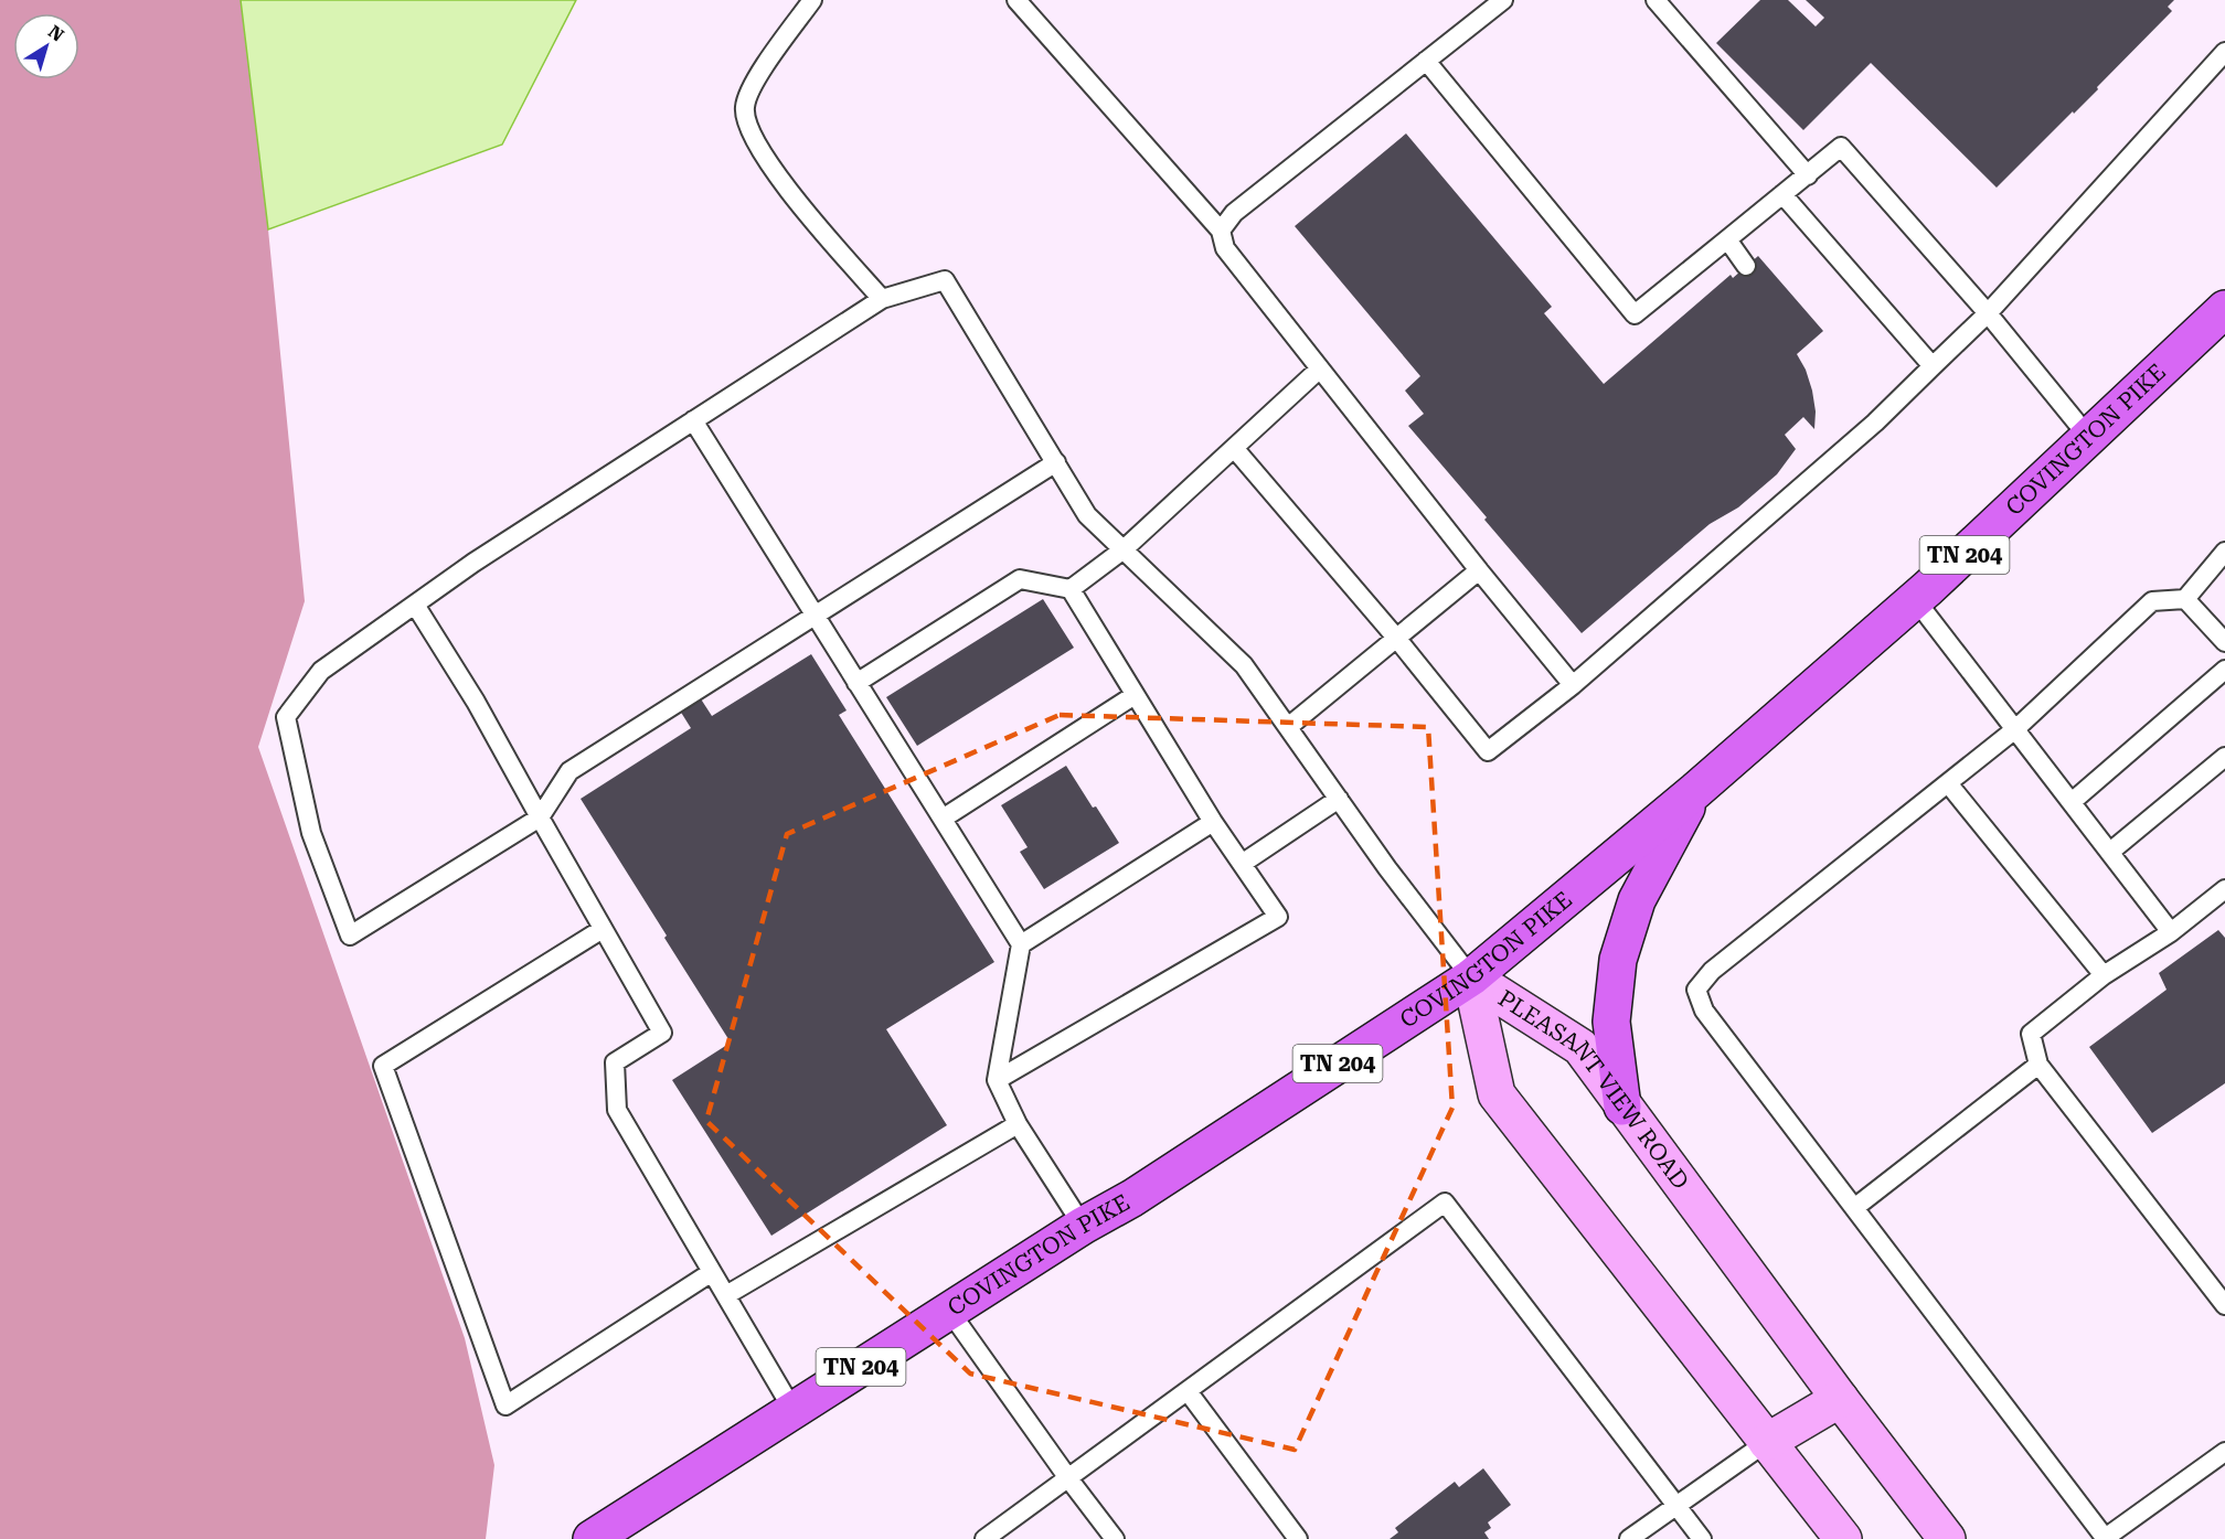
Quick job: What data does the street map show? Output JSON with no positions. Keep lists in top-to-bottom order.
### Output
{
  "streets": {
    "main road": ["COVINGTON PIKE", "TN 204", "PLEASANT VIEW ROAD"]
  },
  "crossings": [
    ["COVINGTON PIKE", "PLEASANT VIEW ROAD"]
  ],
  "north": "top right"
}
